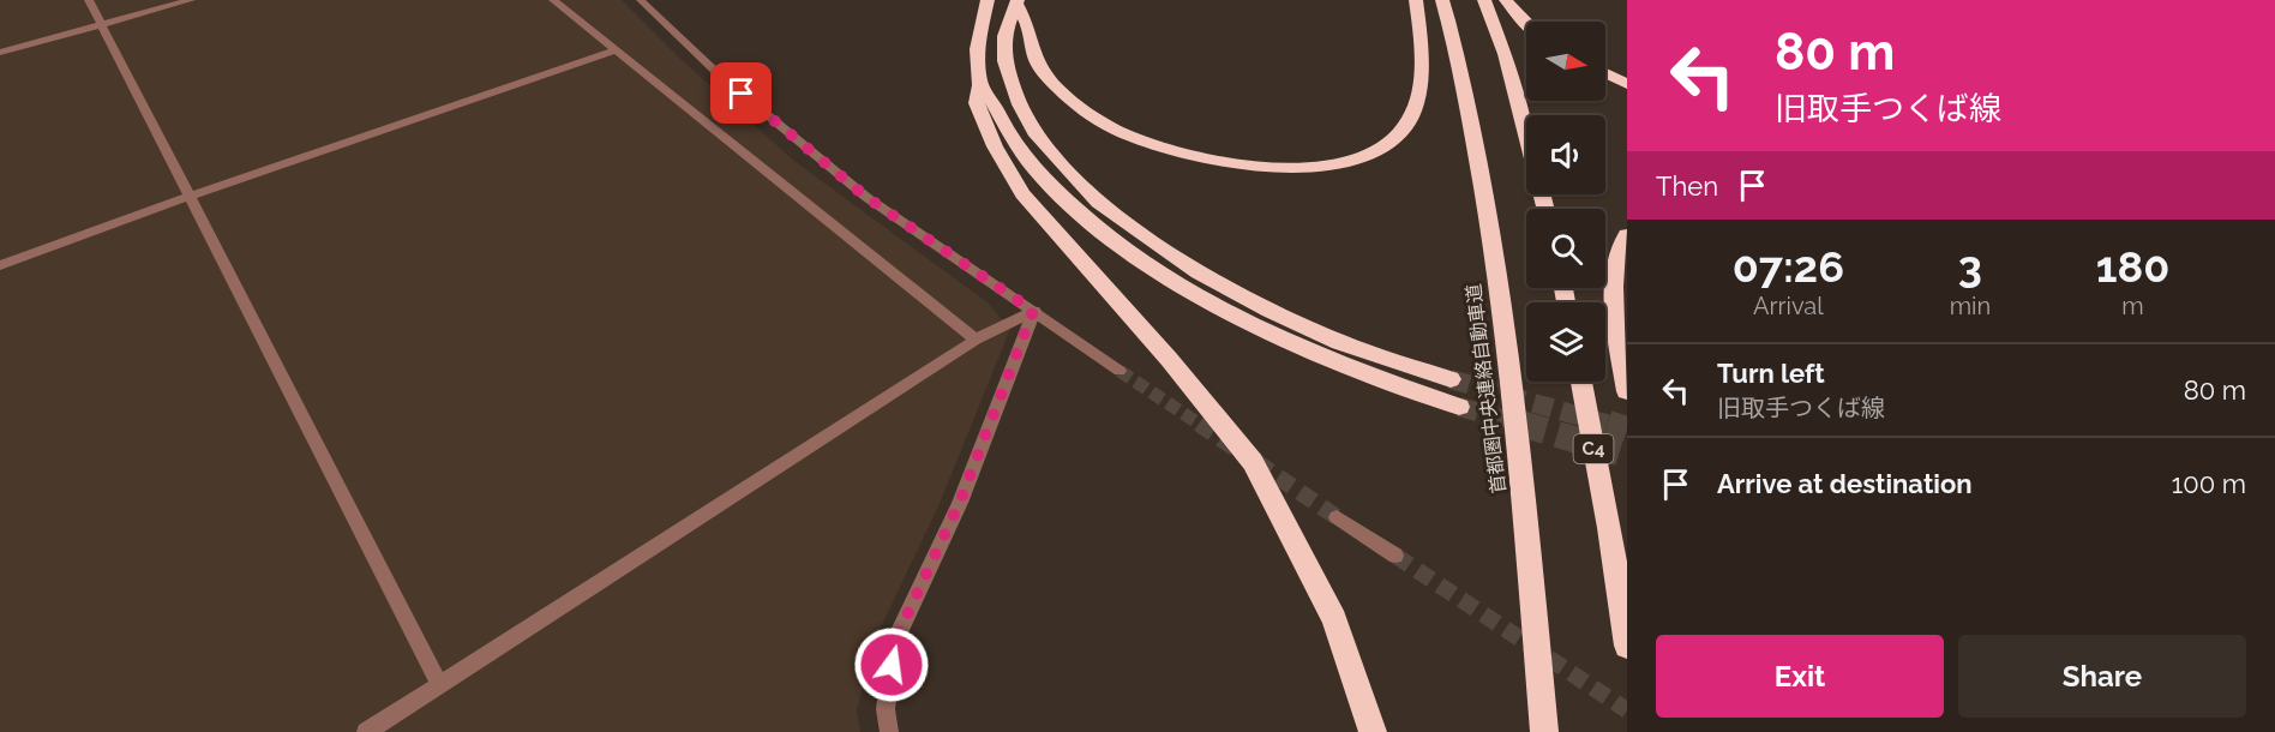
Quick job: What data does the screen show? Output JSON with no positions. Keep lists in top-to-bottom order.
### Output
{
  "streets": {
    "highway": ["首都圏中央連絡自動車道", "C4"]
  },
  "north": "right",
  "page": {
    "turn": ["80 m", "旧取手つくば線"],
    "then": "Then",
    "eta": [
      "07:26",
      "Arrival",
      "3",
      "min",
      "180",
      "m"
    ],
    "list": [
      {
        "name": "Turn left",
        "note": "旧取手つくば線",
        "value": "80 m"
      },
      {
        "name": "Arrive at destination",
        "value": "100 m"
      }
    ],
    "buttons": ["Exit", "Share"]
  }
}
